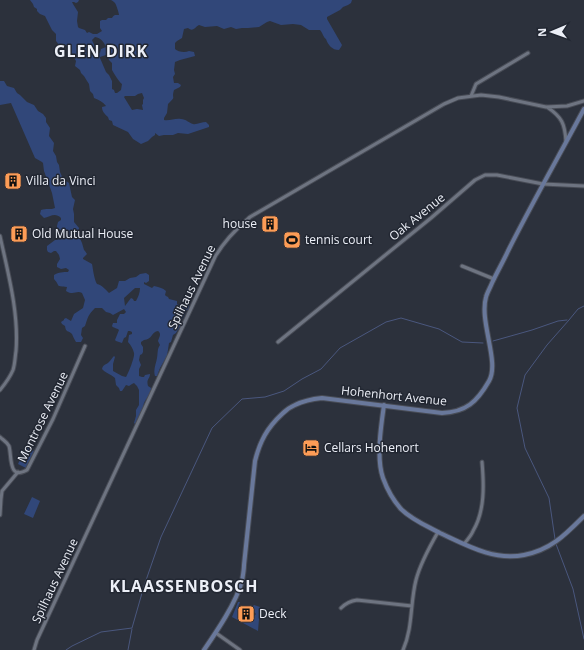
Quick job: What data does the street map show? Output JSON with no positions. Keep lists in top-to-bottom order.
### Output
{
  "streets": {
    "street": [
      "Oak Avenue",
      "Spilhaus Avenue",
      "Hohenhort Avenue",
      "Montrose Avenue"
    ]
  },
  "crossings": [
    ["Oak Avenue", "Hohenhort Avenue"],
    ["Spilhaus Avenue", "Hohenhort Avenue"]
  ],
  "districts": ["GLEN DIRK", "KLAASSENBOSCH"],
  "places": {
    "building": [
      "Villa da Vinci",
      "house",
      "Old Mutual House",
      "Deck"
    ],
    "sports": ["tennis court"],
    "hotel": ["Cellars Hohenort"]
  },
  "north": "left"
}
